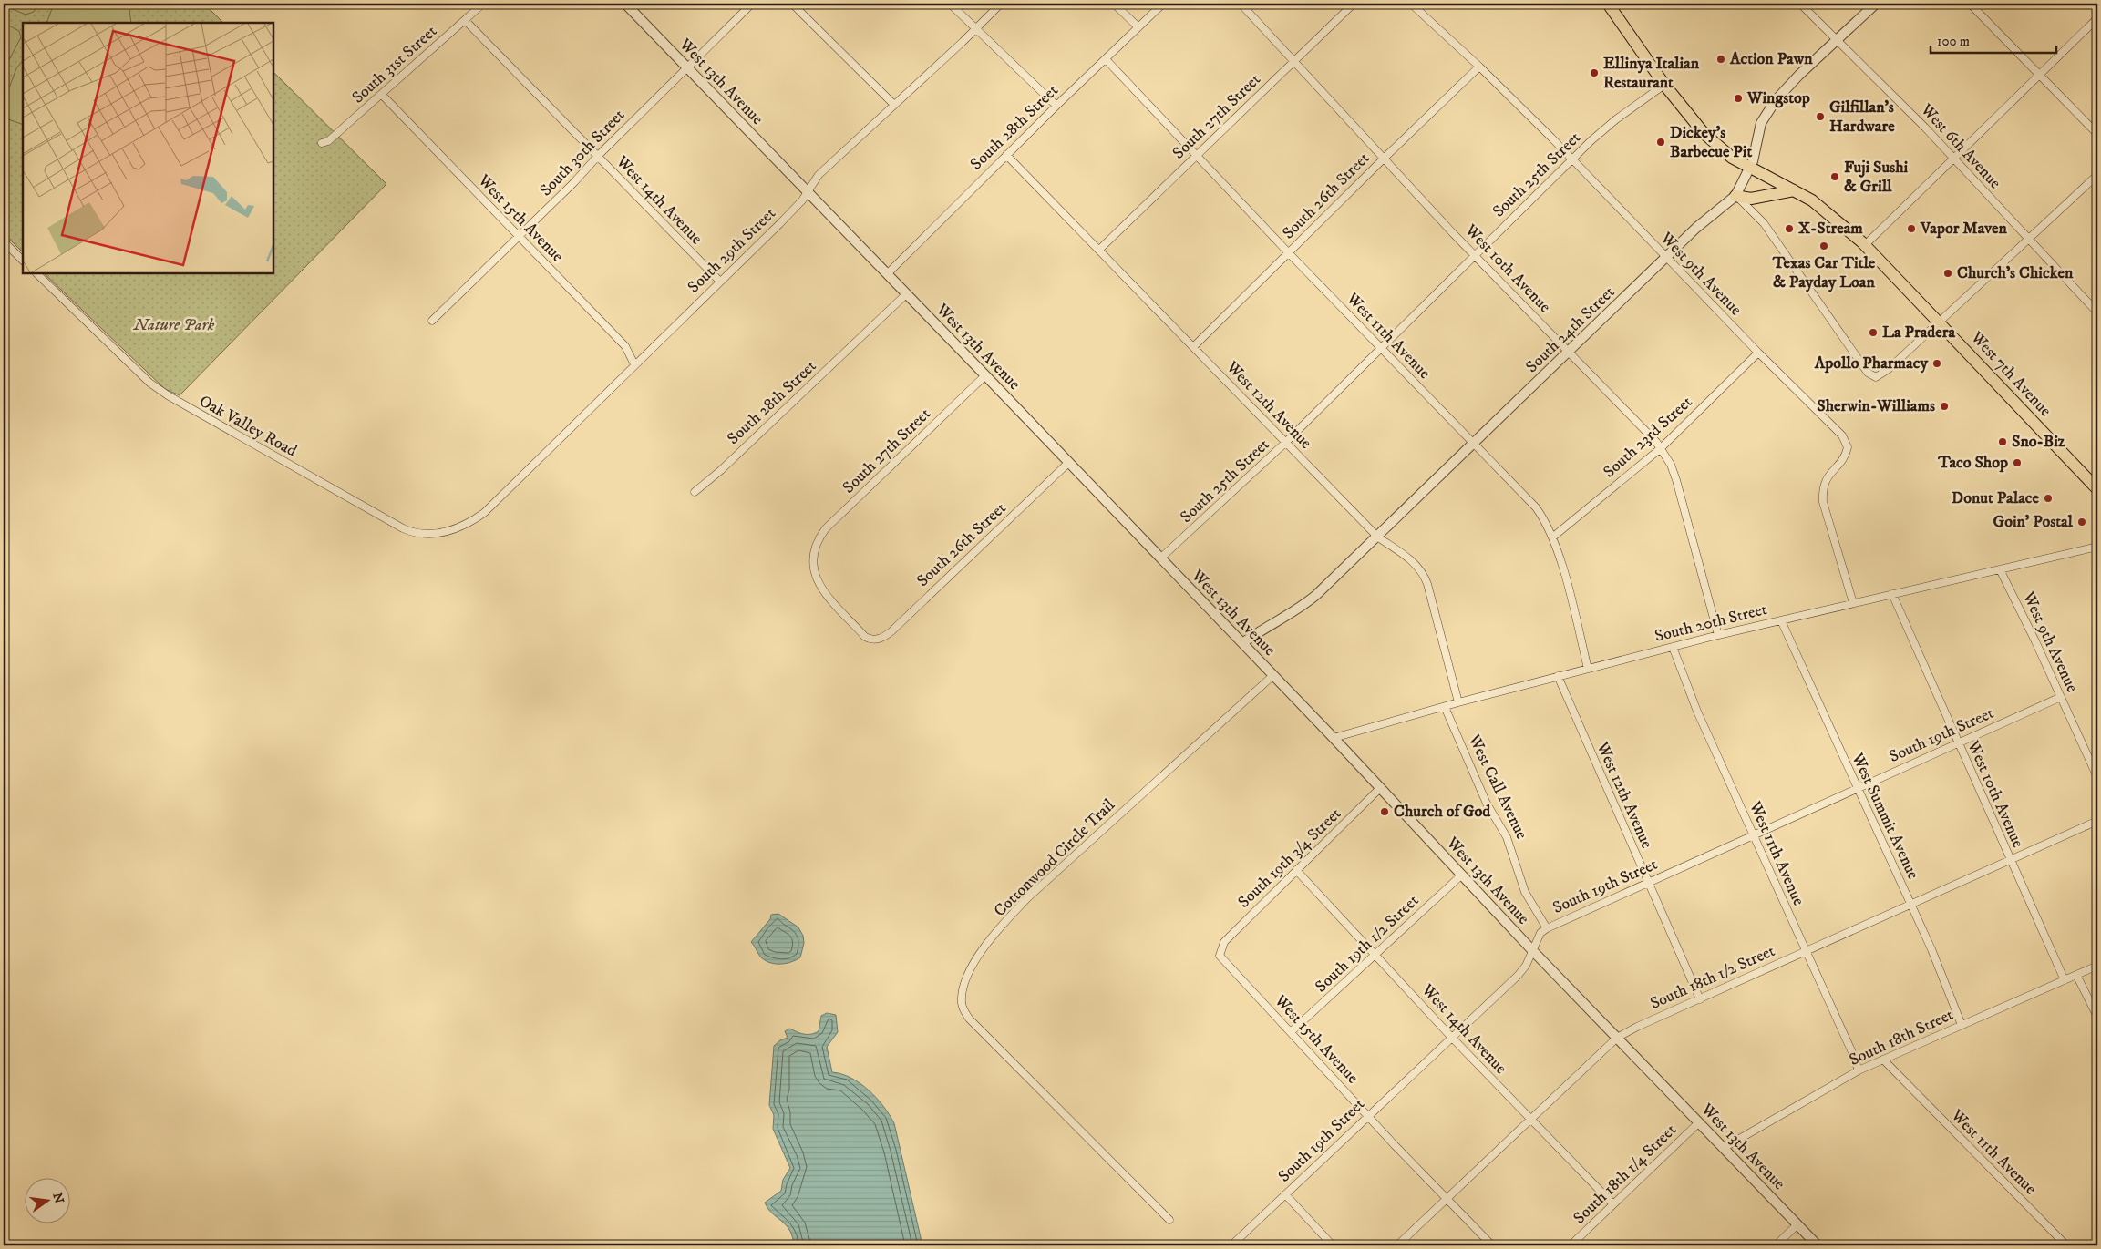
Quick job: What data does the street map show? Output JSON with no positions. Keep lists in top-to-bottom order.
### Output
{
  "streets": {
    "main road": ["West 7th Avenue"],
    "street": [
      "South 31st Street",
      "West 13th Avenue",
      "South 27th Street",
      "South 28th Street",
      "West 6th Avenue",
      "South 30th Street",
      "South 25th Street",
      "South 26th Street",
      "West 14th Avenue",
      "West 15th Avenue",
      "South 29th Street",
      "West 10th Avenue",
      "West 9th Avenue",
      "South 24th Street",
      "West 11th Avenue",
      "West 12th Avenue",
      "Oak Valley Road",
      "South 23rd Street",
      "South 20th Street",
      "South 19th Street",
      "West Call Avenue",
      "West Summit Avenue",
      "Cottonwood Circle Trail",
      "South 19th 3/4 Street",
      "South 19th 1/2 Street",
      "South 18th 1/2 Street",
      "South 18th Street",
      "South 18th 1/4 Street"
    ]
  },
  "crossings": [
    ["South 31st Street", "West 14th Avenue"],
    ["South 31st Street", "West 15th Avenue"],
    ["West 13th Avenue", "South 27th Street"],
    ["West 13th Avenue", "South 28th Street"],
    ["West 13th Avenue", "South 30th Street"],
    ["West 13th Avenue", "South 25th Street"],
    ["West 13th Avenue", "South 26th Street"],
    ["West 13th Avenue", "South 29th Street"],
    ["West 13th Avenue", "South 24th Street"],
    ["West 13th Avenue", "South 20th Street"],
    ["West 13th Avenue", "South 19th Street"],
    ["West 13th Avenue", "Cottonwood Circle Trail"],
    ["West 13th Avenue", "South 19th 3/4 Street"],
    ["West 13th Avenue", "South 19th 1/2 Street"],
    ["West 13th Avenue", "South 18th 1/2 Street"],
    ["West 13th Avenue", "South 18th Street"],
    ["West 13th Avenue", "South 18th 1/4 Street"],
    ["South 27th Street", "South 26th Street"],
    ["South 27th Street", "West 10th Avenue"],
    ["South 27th Street", "West 11th Avenue"],
    ["South 27th Street", "West 12th Avenue"],
    ["South 28th Street", "West 11th Avenue"],
    ["South 28th Street", "West 12th Avenue"],
    ["West 6th Avenue", "South 24th Street"],
    ["South 30th Street", "West 14th Avenue"],
    ["South 30th Street", "West 15th Avenue"],
    ["South 25th Street", "West 10th Avenue"],
    ["South 25th Street", "West 9th Avenue"],
    ["South 25th Street", "West 11th Avenue"],
    ["South 25th Street", "West 7th Avenue"],
    ["South 25th Street", "West 12th Avenue"],
    ["South 26th Street", "West 10th Avenue"],
    ["South 26th Street", "West 9th Avenue"],
    ["South 26th Street", "West 11th Avenue"],
    ["South 26th Street", "West 12th Avenue"],
    ["West 14th Avenue", "South 29th Street"],
    ["West 14th Avenue", "South 19th Street"],
    ["West 14th Avenue", "South 19th 3/4 Street"],
    ["West 14th Avenue", "South 19th 1/2 Street"],
    ["West 14th Avenue", "South 18th 1/2 Street"],
    ["West 14th Avenue", "South 18th 1/4 Street"],
    ["West 15th Avenue", "South 29th Street"],
    ["West 15th Avenue", "South 19th Street"],
    ["West 15th Avenue", "South 19th 3/4 Street"],
    ["West 15th Avenue", "South 19th 1/2 Street"],
    ["West 15th Avenue", "South 18th 1/2 Street"],
    ["South 29th Street", "Oak Valley Road"],
    ["West 10th Avenue", "South 24th Street"],
    ["West 10th Avenue", "South 23rd Street"],
    ["West 10th Avenue", "South 20th Street"],
    ["West 10th Avenue", "South 19th Street"],
    ["West 10th Avenue", "South 18th 1/2 Street"],
    ["West 10th Avenue", "South 18th Street"],
    ["West 9th Avenue", "South 24th Street"],
    ["West 9th Avenue", "South 23rd Street"],
    ["West 9th Avenue", "South 20th Street"],
    ["West 9th Avenue", "South 19th Street"],
    ["South 24th Street", "West 11th Avenue"],
    ["South 24th Street", "West 7th Avenue"],
    ["South 24th Street", "West 12th Avenue"],
    ["West 11th Avenue", "South 23rd Street"],
    ["West 11th Avenue", "South 20th Street"],
    ["West 11th Avenue", "South 19th Street"],
    ["West 11th Avenue", "South 18th 1/2 Street"],
    ["West 11th Avenue", "South 18th Street"],
    ["West 12th Avenue", "South 20th Street"],
    ["West 12th Avenue", "South 19th Street"],
    ["West 12th Avenue", "South 18th 1/2 Street"],
    ["South 20th Street", "West Call Avenue"],
    ["South 20th Street", "West Summit Avenue"],
    ["South 19th Street", "West Call Avenue"],
    ["South 19th Street", "West Summit Avenue"],
    ["West Summit Avenue", "South 18th 1/2 Street"],
    ["West Summit Avenue", "South 18th Street"]
  ],
  "parks": ["Nature Park"],
  "places": [
    "Action Pawn",
    "Ellinya Italian Restaurant",
    "Wingstop",
    "Gilfillan's Hardware",
    "Dickey's Barbecue Pit",
    "Fuji Sushi & Grill",
    "X-Stream",
    "Vapor Maven",
    "Texas Car Title & Payday Loan",
    "Church's Chicken",
    "La Pradera",
    "Apollo Pharmacy",
    "Sherwin-Williams",
    "Sno-Biz",
    "Taco Shop",
    "Donut Palace",
    "Goin' Postal",
    "Church of God"
  ],
  "scale_bar": "100 m",
  "north": "right"
}
